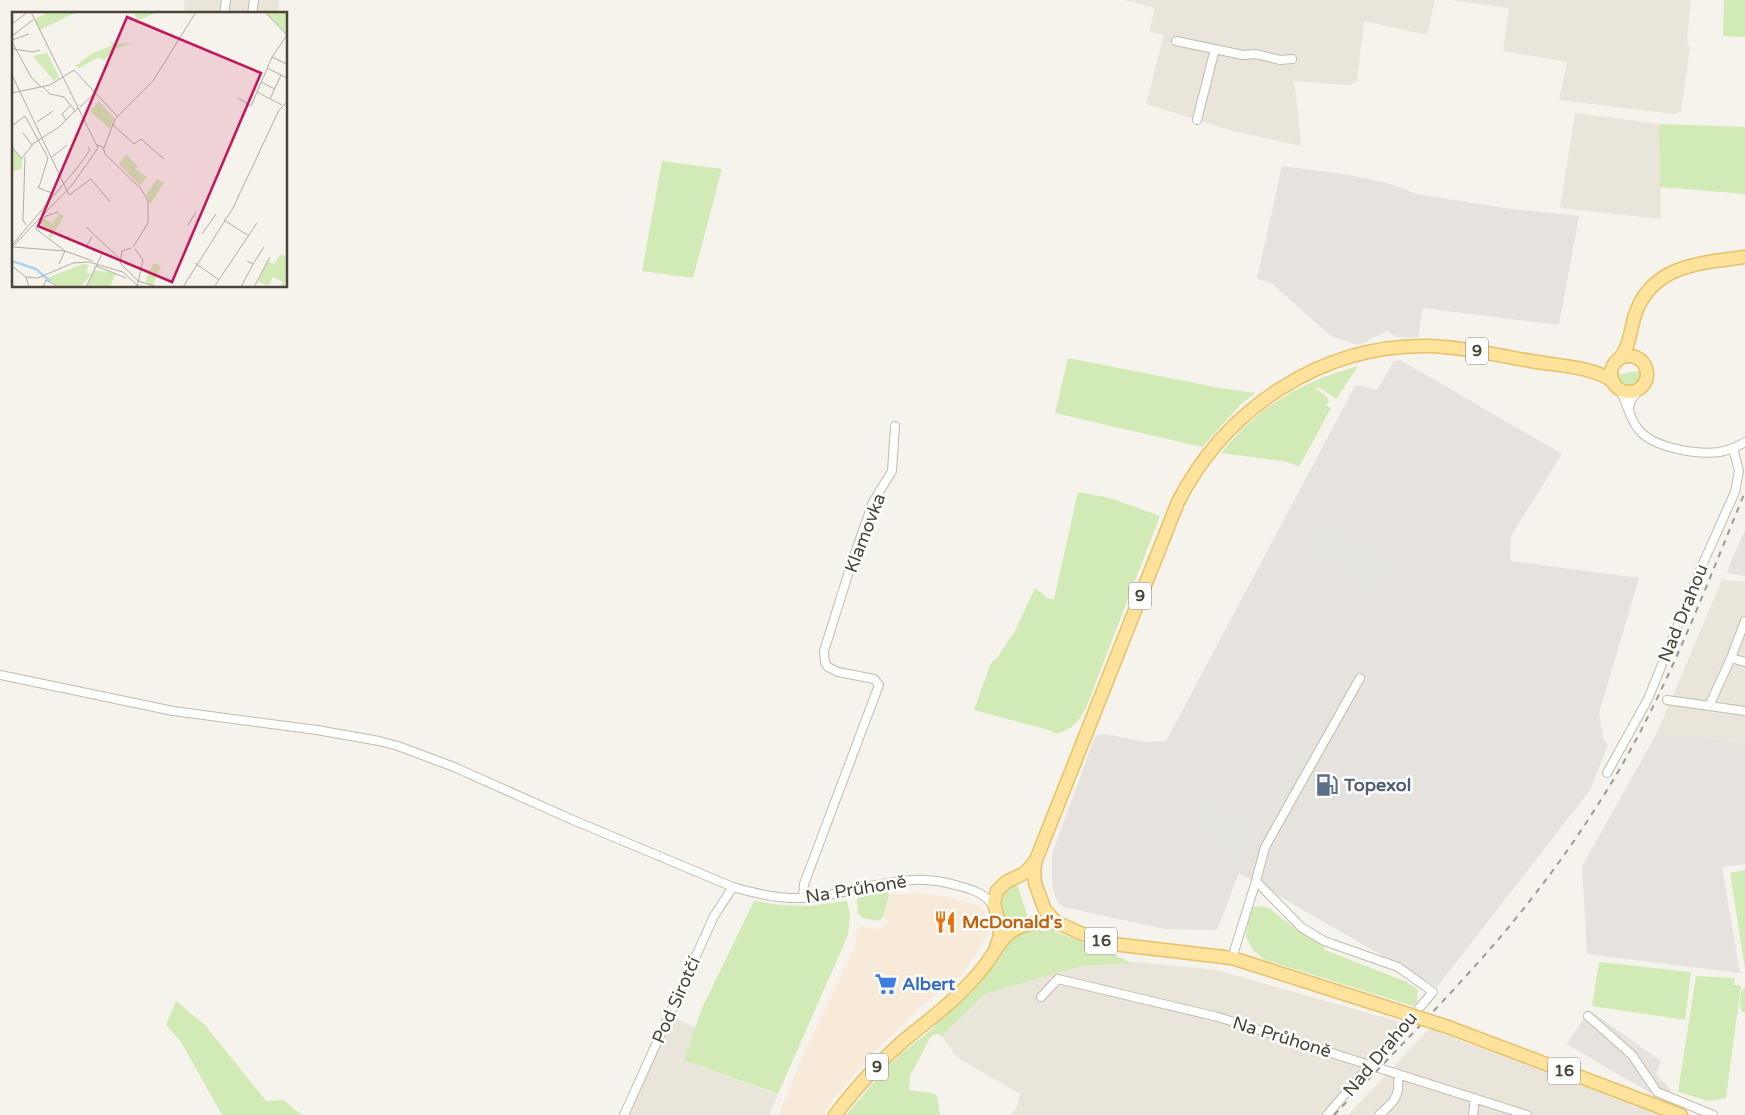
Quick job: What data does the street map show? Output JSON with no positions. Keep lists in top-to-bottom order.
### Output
{
  "streets": {
    "main road": ["9", "16"],
    "street": [
      "Klamovka",
      "Nad Drahou",
      "Na Průhoně",
      "Pod Sirotčí"
    ]
  },
  "crossings": [
    ["9", "Na Průhoně"],
    ["9", "16"],
    ["Klamovka", "Na Průhoně"],
    ["Nad Drahou", "Na Průhoně"],
    ["Na Průhoně", "16"],
    ["Na Průhoně", "Pod Sirotčí"]
  ],
  "places": {
    "fuel station": ["Topexol"],
    "restaurant": ["McDonald's"],
    "supermarket": ["Albert"]
  }
}
